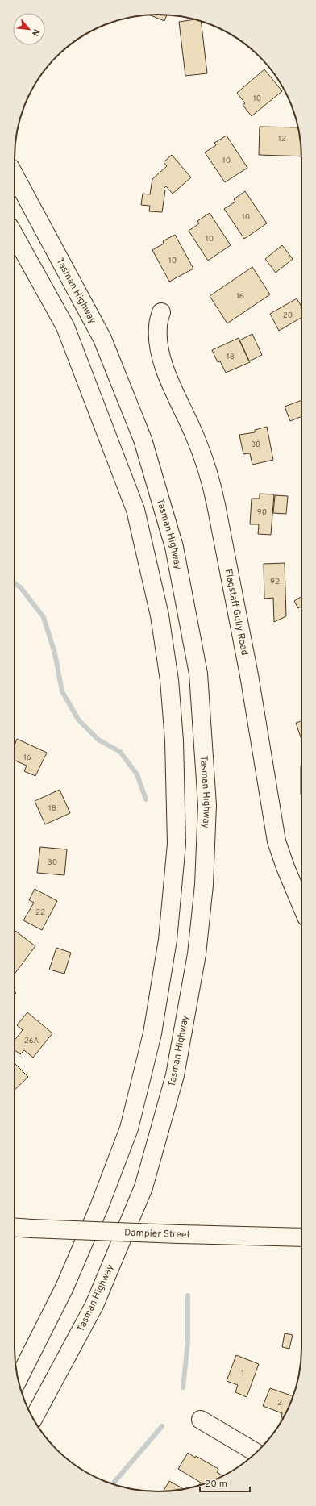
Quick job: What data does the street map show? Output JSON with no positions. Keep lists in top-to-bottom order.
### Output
{
  "streets": {
    "main road": ["Tasman Highway", "Flagstaff Gully Road", "Dampier Street"]
  },
  "house_numbers": [
    "10",
    "12",
    "10",
    "10",
    "10",
    "10",
    "16",
    "20",
    "18",
    "88",
    "90",
    "92",
    "16",
    "18",
    "30",
    "22",
    "26A",
    "1",
    "2"
  ],
  "scale_bar": "20 m",
  "north": "bottom right"
}
